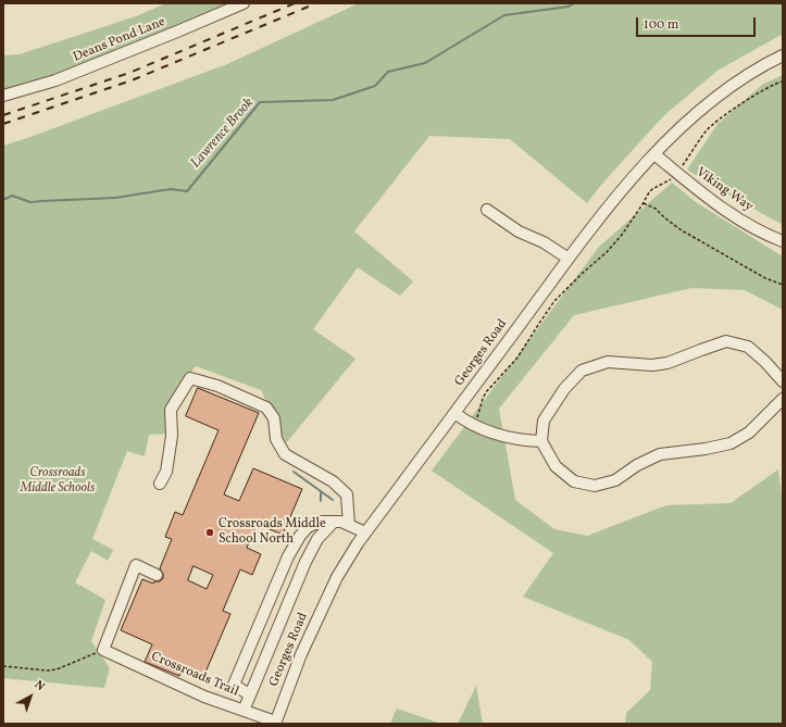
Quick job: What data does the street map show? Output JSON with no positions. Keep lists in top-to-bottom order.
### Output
{
  "streets": {
    "street": [
      "Deans Pond Lane",
      "Viking Way",
      "Georges Road",
      "Crossroads Trail"
    ]
  },
  "crossings": [
    ["Viking Way", "Georges Road"],
    ["Georges Road", "Crossroads Trail"]
  ],
  "water": ["Lawrence Brook"],
  "parks": ["Crossroads Middle Schools"],
  "places": ["Crossroads Middle School North"],
  "scale_bar": "100 m",
  "north": "top right"
}
